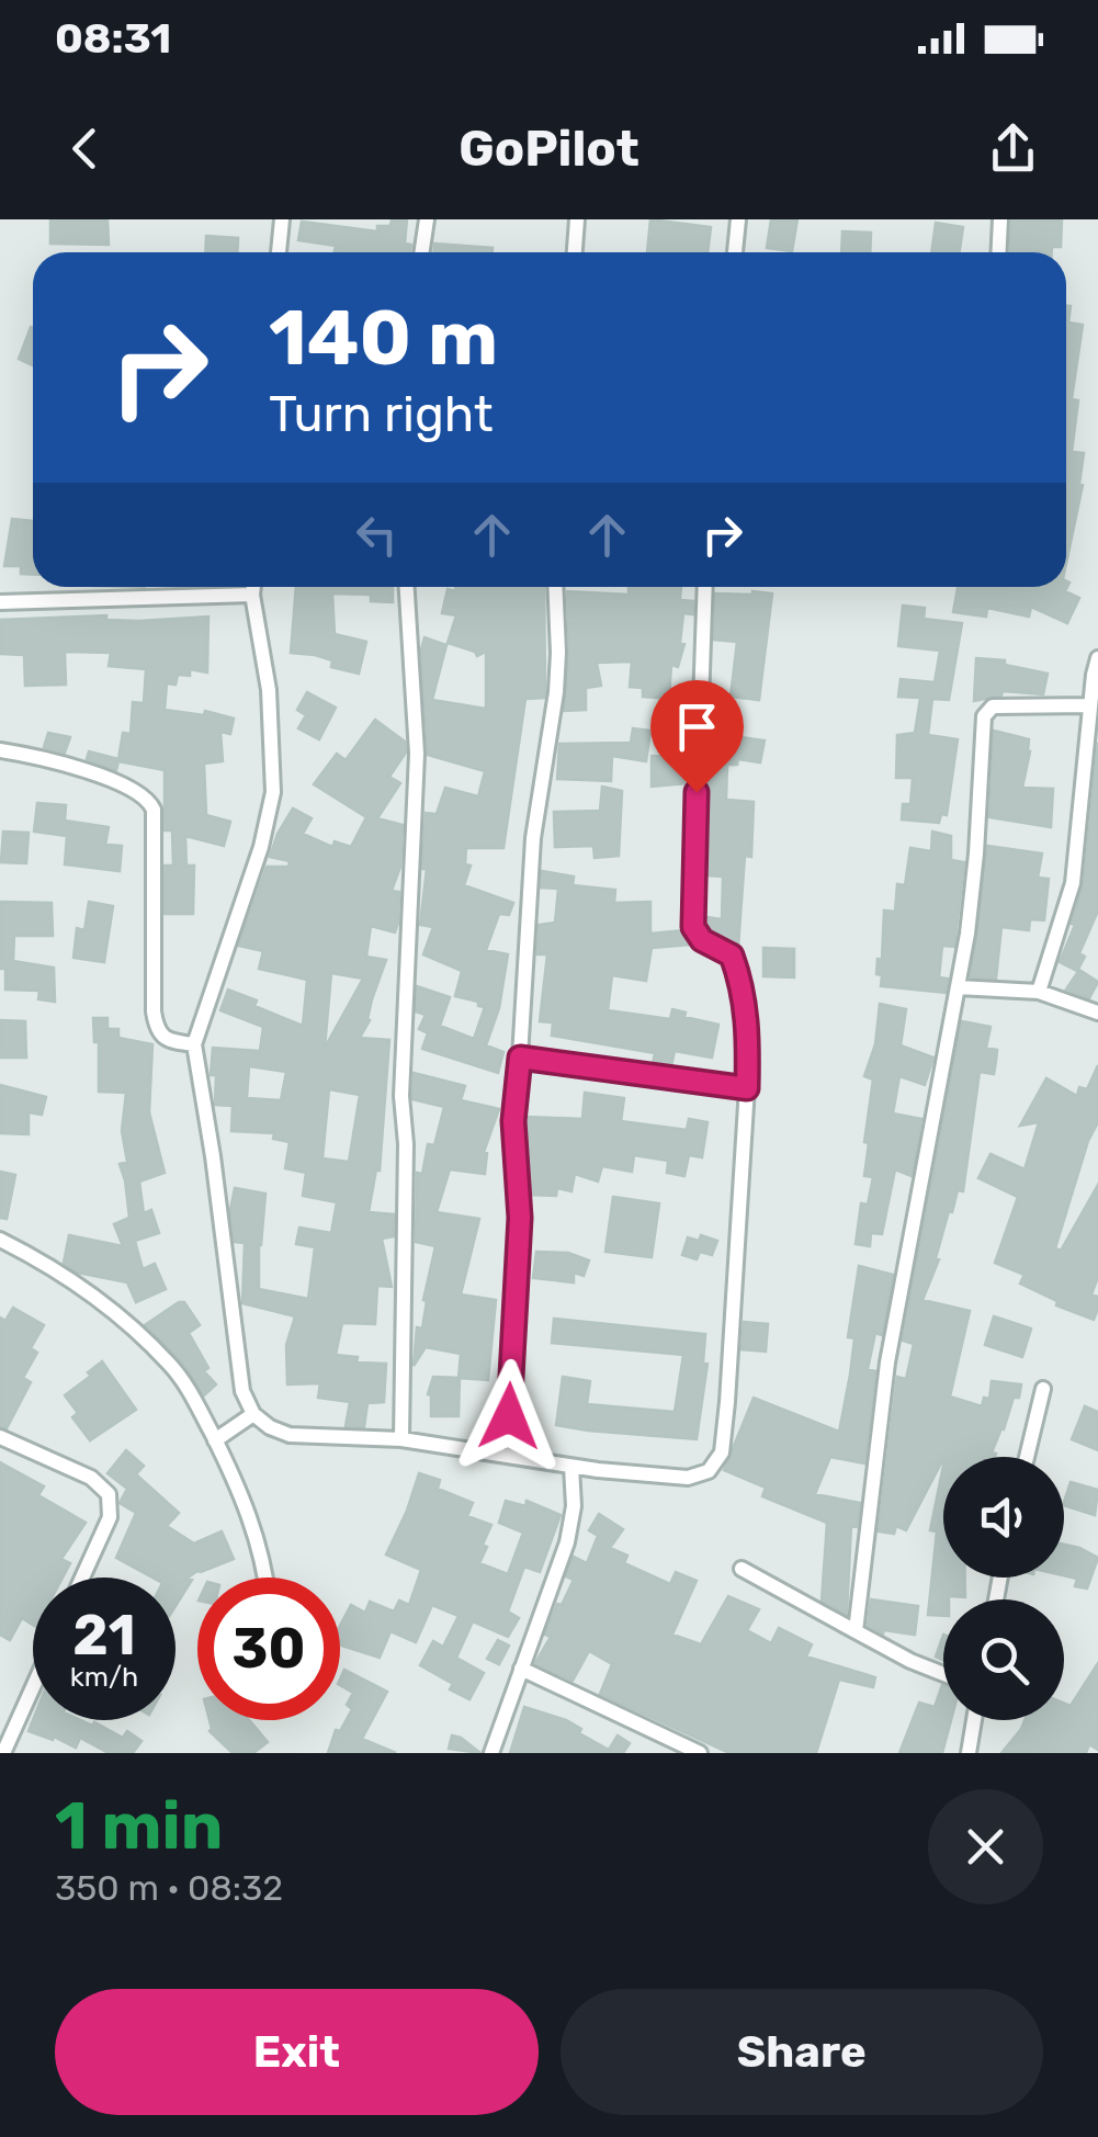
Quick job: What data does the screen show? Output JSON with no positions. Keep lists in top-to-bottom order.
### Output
{
  "page": {
    "status": "08:31",
    "header": "GoPilot",
    "turn": ["140 m", "Turn right"],
    "speed": "21 km/h",
    "limit": "30",
    "heading": ["1 min", "350 m · 08:32"],
    "buttons": ["Exit", "Share"]
  }
}
